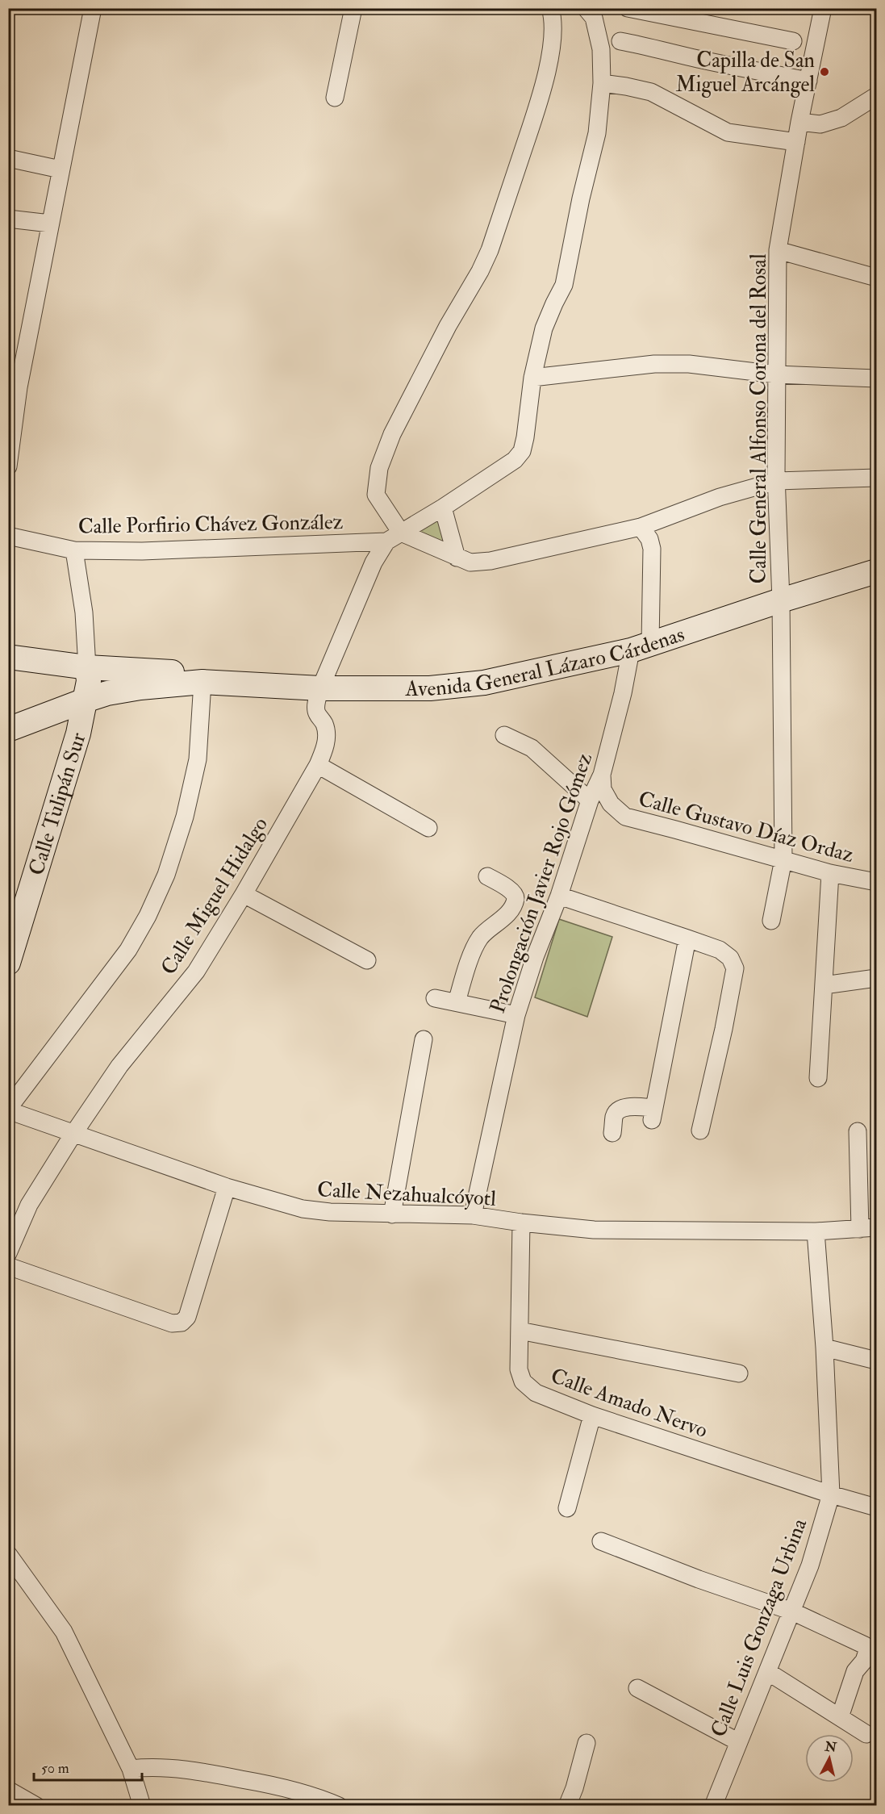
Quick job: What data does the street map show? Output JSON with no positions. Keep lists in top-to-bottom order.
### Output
{
  "streets": {
    "street": [
      "Calle General Alfonso Corona del Rosal",
      "Calle Porfirio Chávez González",
      "Avenida General Lázaro Cárdenas",
      "Calle Tulipán Sur",
      "Calle Gustavo Díaz Ordaz",
      "Prolongación Javier Rojo Gómez",
      "Calle Miguel Hidalgo",
      "Calle Nezahualcóyotl",
      "Calle Amado Nervo",
      "Calle Luis Gonzaga Urbina"
    ]
  },
  "crossings": [
    ["Calle General Alfonso Corona del Rosal", "Calle Porfirio Chávez González"],
    ["Calle General Alfonso Corona del Rosal", "Avenida General Lázaro Cárdenas"],
    ["Calle General Alfonso Corona del Rosal", "Calle Gustavo Díaz Ordaz"],
    ["Calle Porfirio Chávez González", "Prolongación Javier Rojo Gómez"],
    ["Calle Porfirio Chávez González", "Calle Miguel Hidalgo"],
    ["Avenida General Lázaro Cárdenas", "Calle Tulipán Sur"],
    ["Avenida General Lázaro Cárdenas", "Prolongación Javier Rojo Gómez"],
    ["Avenida General Lázaro Cárdenas", "Calle Miguel Hidalgo"],
    ["Calle Gustavo Díaz Ordaz", "Prolongación Javier Rojo Gómez"],
    ["Prolongación Javier Rojo Gómez", "Calle Nezahualcóyotl"],
    ["Calle Miguel Hidalgo", "Calle Nezahualcóyotl"],
    ["Calle Nezahualcóyotl", "Calle Amado Nervo"],
    ["Calle Nezahualcóyotl", "Calle Luis Gonzaga Urbina"],
    ["Calle Amado Nervo", "Calle Luis Gonzaga Urbina"]
  ],
  "places": ["Capilla de San Miguel Arcángel"],
  "scale_bar": "50 m",
  "north": "top"
}
